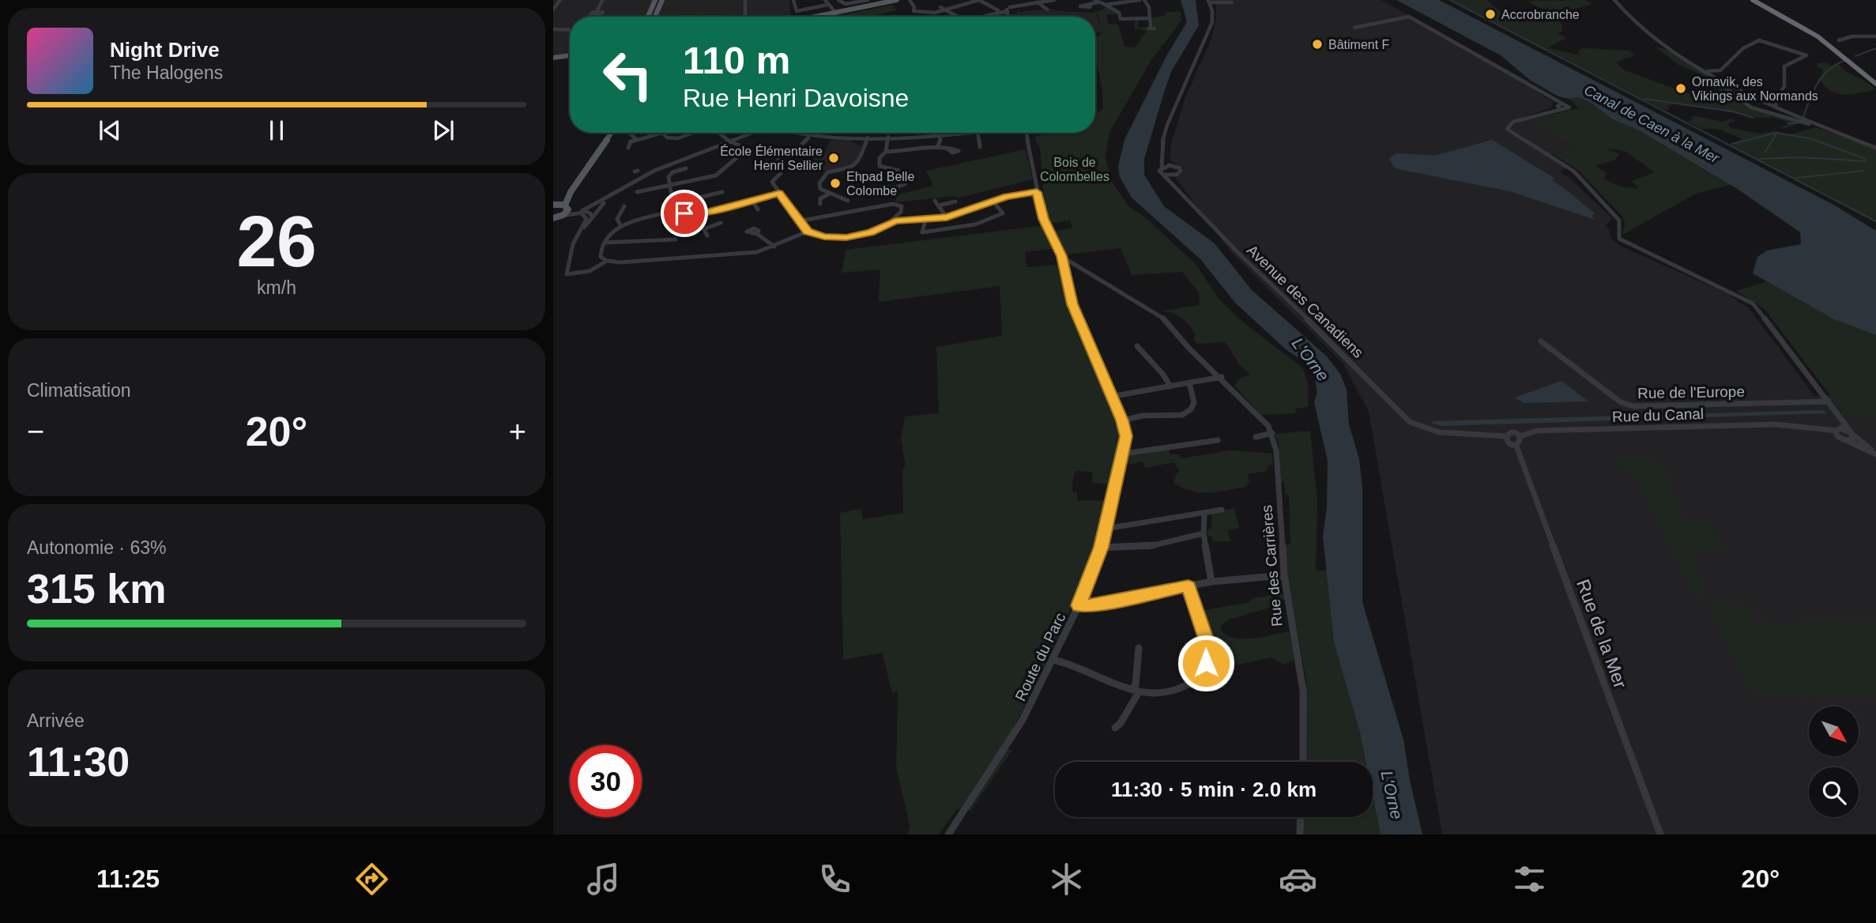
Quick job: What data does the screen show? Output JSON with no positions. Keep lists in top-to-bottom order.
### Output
{
  "streets": {
    "street": [
      "Avenue des Canadiens",
      "Rue de l'Europe",
      "Rue du Canal",
      "Rue des Carrières",
      "Rue de la Mer",
      "Route du Parc"
    ]
  },
  "crossings": [
    ["Rue des Carrières", "Route du Parc"]
  ],
  "water": ["Canal de Caen à la Mer", "L'Orne"],
  "parks": ["Bois de Colombelles"],
  "places": [
    "Accrobranche",
    "Bâtiment F",
    "Ornavik, des Vikings aux Normands",
    "École Élémentaire Henri Sellier",
    "Ehpad Belle Colombe"
  ],
  "north": "bottom right",
  "page": {
    "turn": ["110 m", "Rue Henri Davoisne"],
    "song": ["Night Drive", "The Halogens"],
    "tile": [
      ["26", "km/h"],
      "Climatisation",
      ["Autonomie · 63%", "315 km"],
      ["Arrivée", "11:30"]
    ],
    "heat": ["−", "20°", "+"],
    "limit": "30",
    "trip": "11:30 · 5 min · 2.0 km",
    "tabs": ["11:25", "20°"]
  }
}
